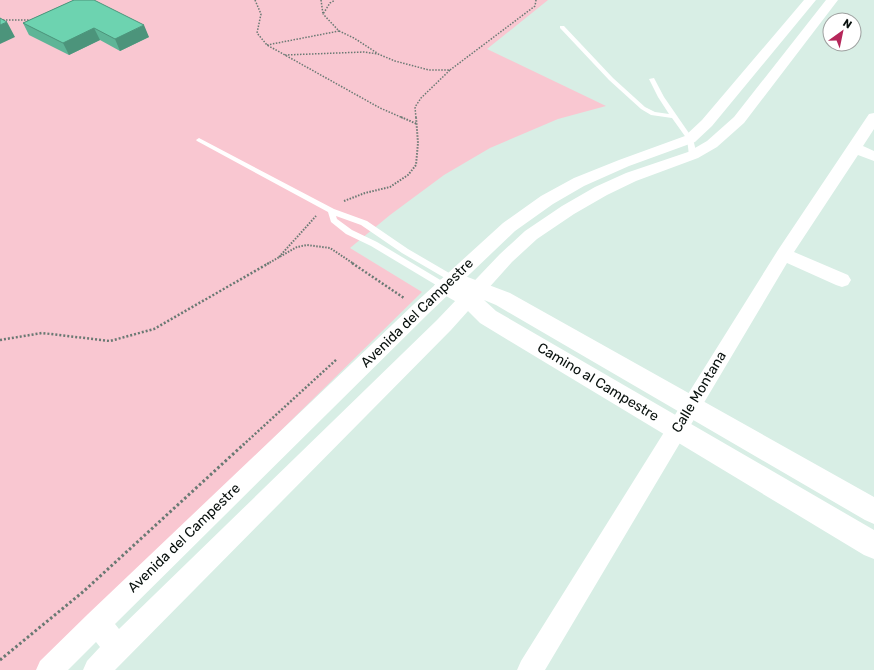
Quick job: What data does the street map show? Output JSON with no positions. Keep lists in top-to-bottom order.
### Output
{
  "streets": {
    "street": ["Avenida del Campestre", "Camino al Campestre", "Calle Montana"]
  },
  "crossings": [
    ["Avenida del Campestre", "Camino al Campestre"],
    ["Camino al Campestre", "Calle Montana"]
  ],
  "north": "top right"
}
